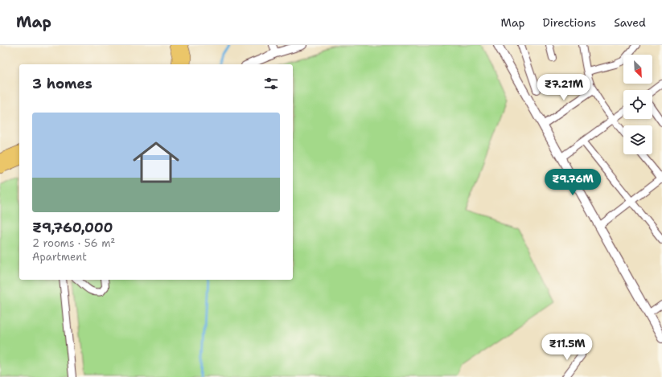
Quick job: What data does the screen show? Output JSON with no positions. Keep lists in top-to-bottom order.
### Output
{
  "north": "bottom right",
  "page": {
    "header": "Map",
    "nav": ["Map", "Directions", "Saved"],
    "heading": "3 homes",
    "price": ["₹7.21M", "₹9.76M", "₹11.5M"],
    "list": [
      {
        "name": "₹9,760,000",
        "note": "2 rooms · 56 m² · Apartment"
      }
    ]
  }
}
